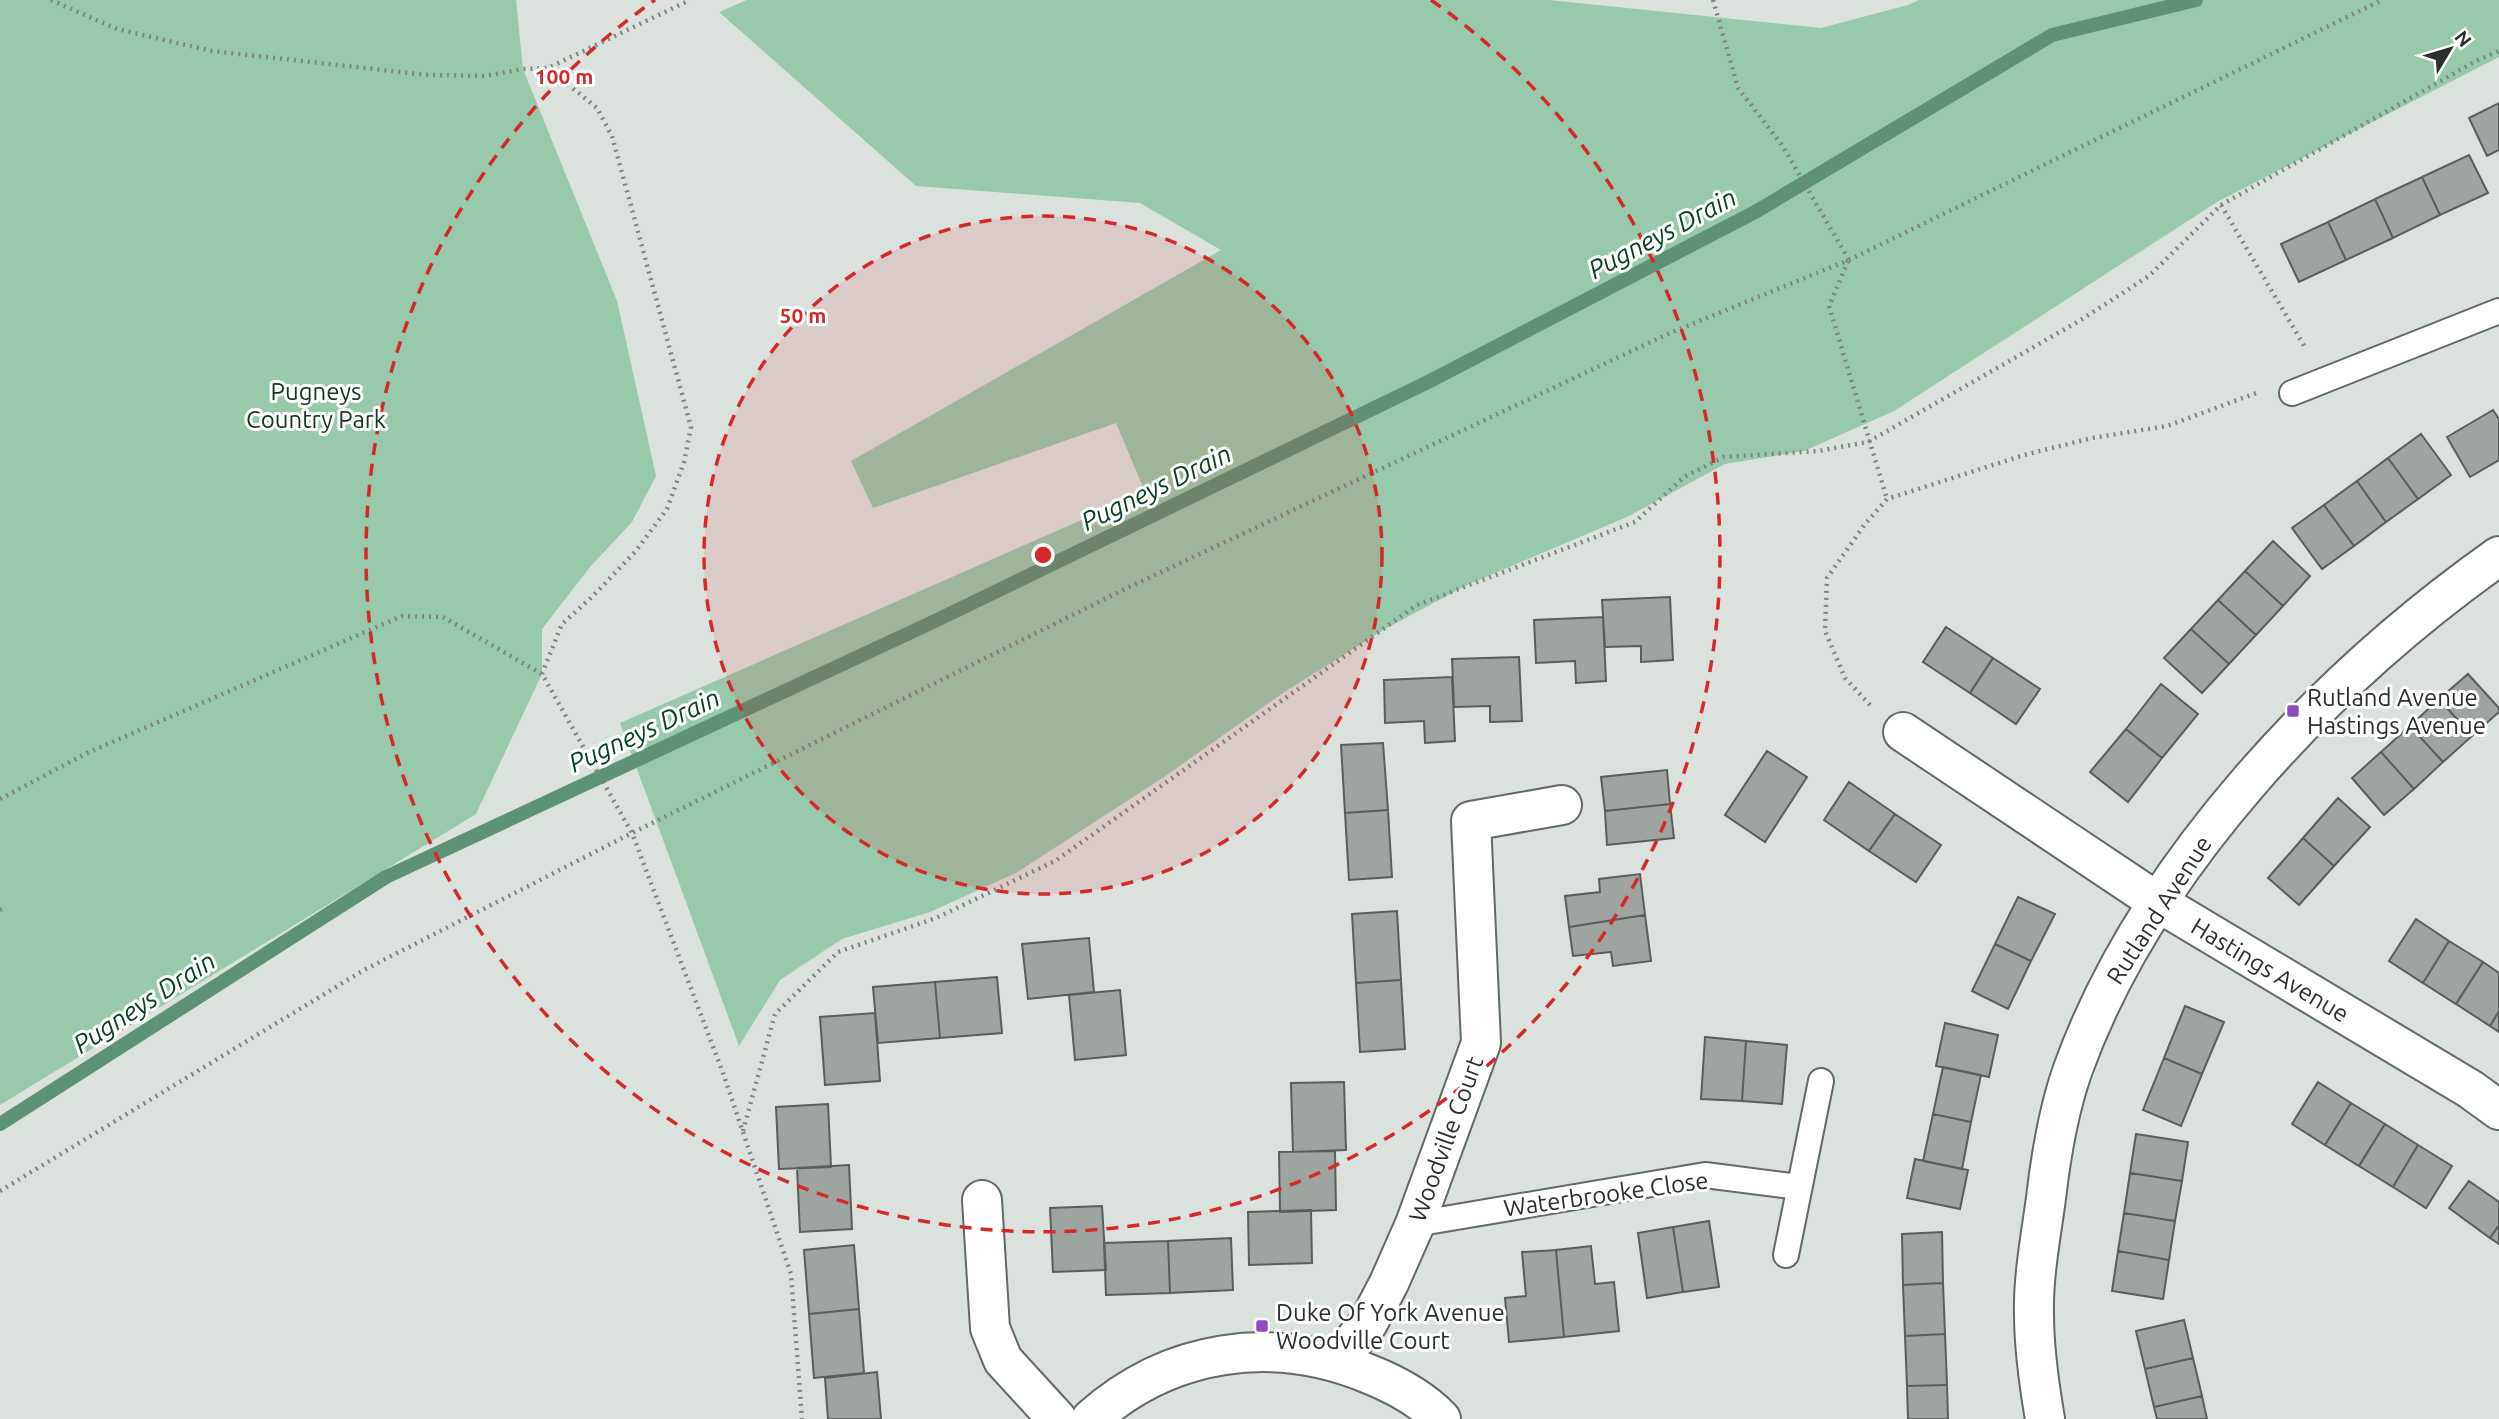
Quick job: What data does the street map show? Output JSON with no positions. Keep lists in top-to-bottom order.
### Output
{
  "streets": {
    "street": ["Rutland Avenue", "Hastings Avenue", "Woodville Court"],
    "lane": ["Waterbrooke Close"]
  },
  "crossings": [
    ["Rutland Avenue", "Hastings Avenue"],
    ["Woodville Court", "Waterbrooke Close"]
  ],
  "water": ["Pugneys Drain"],
  "parks": ["Pugneys Country Park"],
  "places": {
    "transit": ["Rutland Avenue Hastings Avenue", "Duke Of York Avenue Woodville Court"]
  },
  "north": "top right",
  "rings": ["100 m", "50 m"]
}
